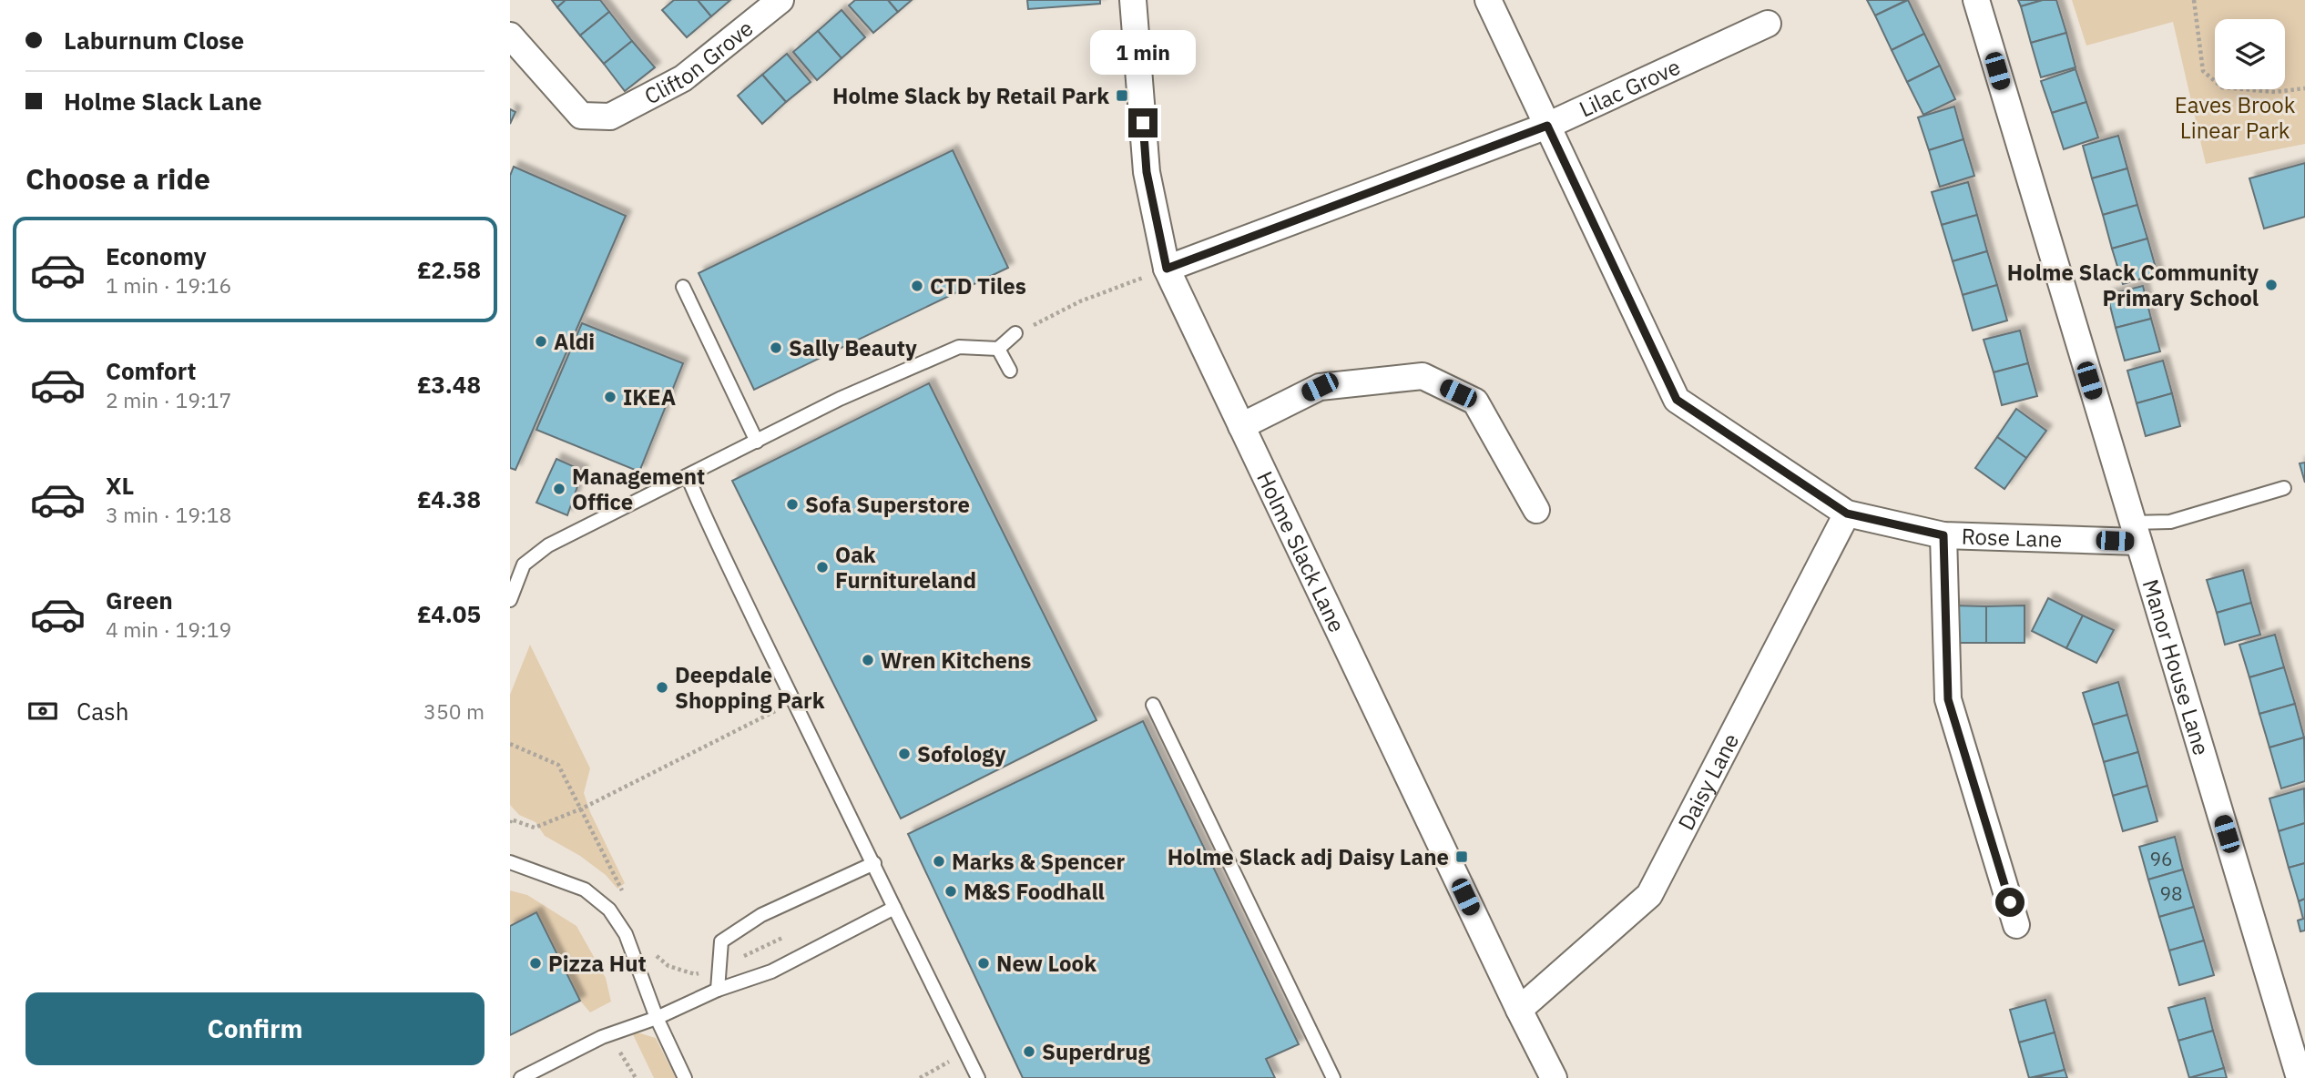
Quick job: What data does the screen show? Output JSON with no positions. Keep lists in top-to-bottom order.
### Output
{
  "streets": {
    "street": [
      "Clifton Grove",
      "Lilac Grove",
      "Rose Lane",
      "Holme Slack Lane",
      "Manor House Lane",
      "Daisy Lane"
    ]
  },
  "crossings": [
    ["Lilac Grove", "Rose Lane"],
    ["Lilac Grove", "Holme Slack Lane"],
    ["Rose Lane", "Manor House Lane"],
    ["Rose Lane", "Daisy Lane"],
    ["Holme Slack Lane", "Daisy Lane"]
  ],
  "parks": ["Eaves Brook Linear Park"],
  "places": {
    "transit": ["Holme Slack by Retail Park", "Holme Slack adj Daisy Lane"],
    "other": [
      "Holme Slack Community Primary School",
      "CTD Tiles",
      "Aldi",
      "Sally Beauty",
      "IKEA",
      "Management Office",
      "Sofa Superstore",
      "Oak Furnitureland",
      "Wren Kitchens",
      "Deepdale Shopping Park",
      "Sofology",
      "Marks & Spencer",
      "M&S Foodhall",
      "Pizza Hut",
      "New Look",
      "Superdrug"
    ]
  },
  "house_numbers": ["96", "98"],
  "page": {
    "banner": ["Laburnum Close", "Holme Slack Lane"],
    "bubble": "1 min",
    "heading": "Choose a ride",
    "list": [
      {
        "name": "Economy",
        "note": "1 min · 19:16",
        "value": "£2.58"
      },
      {
        "name": "Comfort",
        "note": "2 min · 19:17",
        "value": "£3.48"
      },
      {
        "name": "XL",
        "note": "3 min · 19:18",
        "value": "£4.38"
      },
      {
        "name": "Green",
        "note": "4 min · 19:19",
        "value": "£4.05"
      }
    ],
    "pay": ["Cash", "350 m"],
    "buttons": "Confirm"
  }
}
